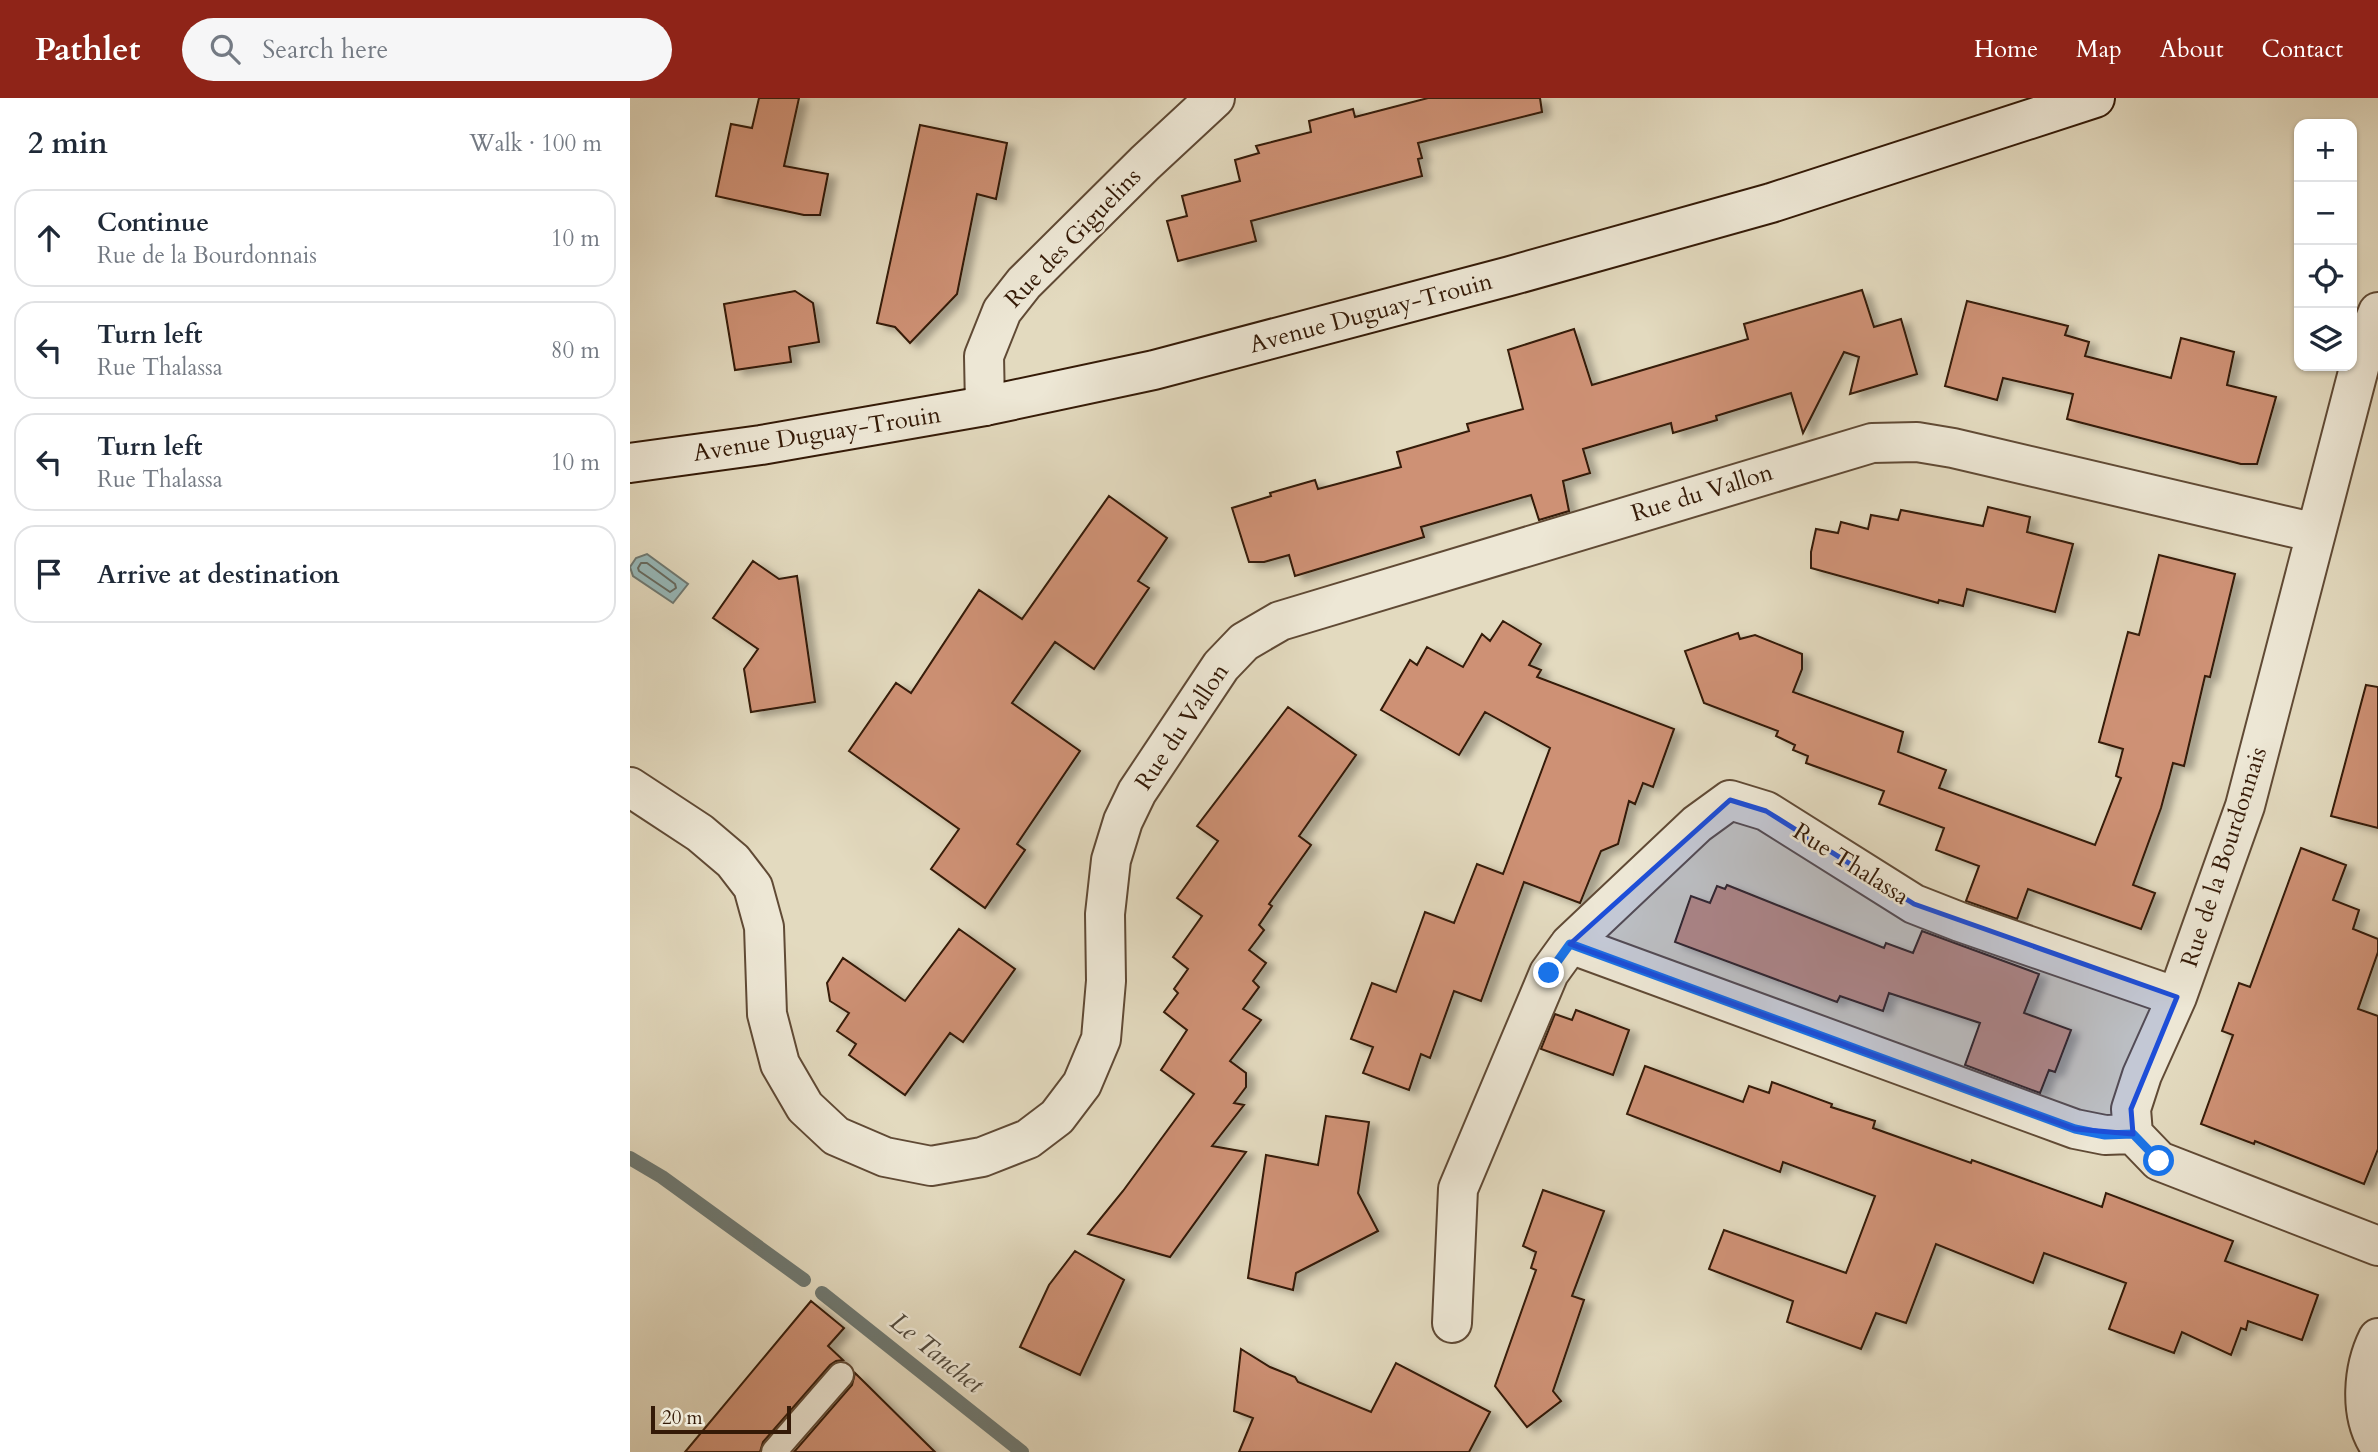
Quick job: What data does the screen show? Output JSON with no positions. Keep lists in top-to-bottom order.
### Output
{
  "streets": {
    "street": [
      "Rue des Giguelins",
      "Avenue Duguay-Trouin",
      "Rue du Vallon",
      "Rue de la Bourdonnais",
      "Rue Thalassa"
    ]
  },
  "crossings": [
    ["Rue des Giguelins", "Avenue Duguay-Trouin"],
    ["Rue du Vallon", "Rue de la Bourdonnais"],
    ["Rue de la Bourdonnais", "Rue Thalassa"]
  ],
  "water": ["Le Tanchet"],
  "scale_bar": "20 m",
  "page": {
    "header": "Pathlet",
    "search": "Search here",
    "nav": [
      "Home",
      "Map",
      "About",
      "Contact"
    ],
    "heading": ["2 min", "Walk · 100 m"],
    "map_buttons": ["+", "−"],
    "list": [
      ["Continue", "Rue de la Bourdonnais", "10 m"],
      ["Turn left", "Rue Thalassa", "80 m"],
      ["Turn left", "Rue Thalassa", "10 m"],
      "Arrive at destination"
    ],
    "scale": "20 m"
  }
}
